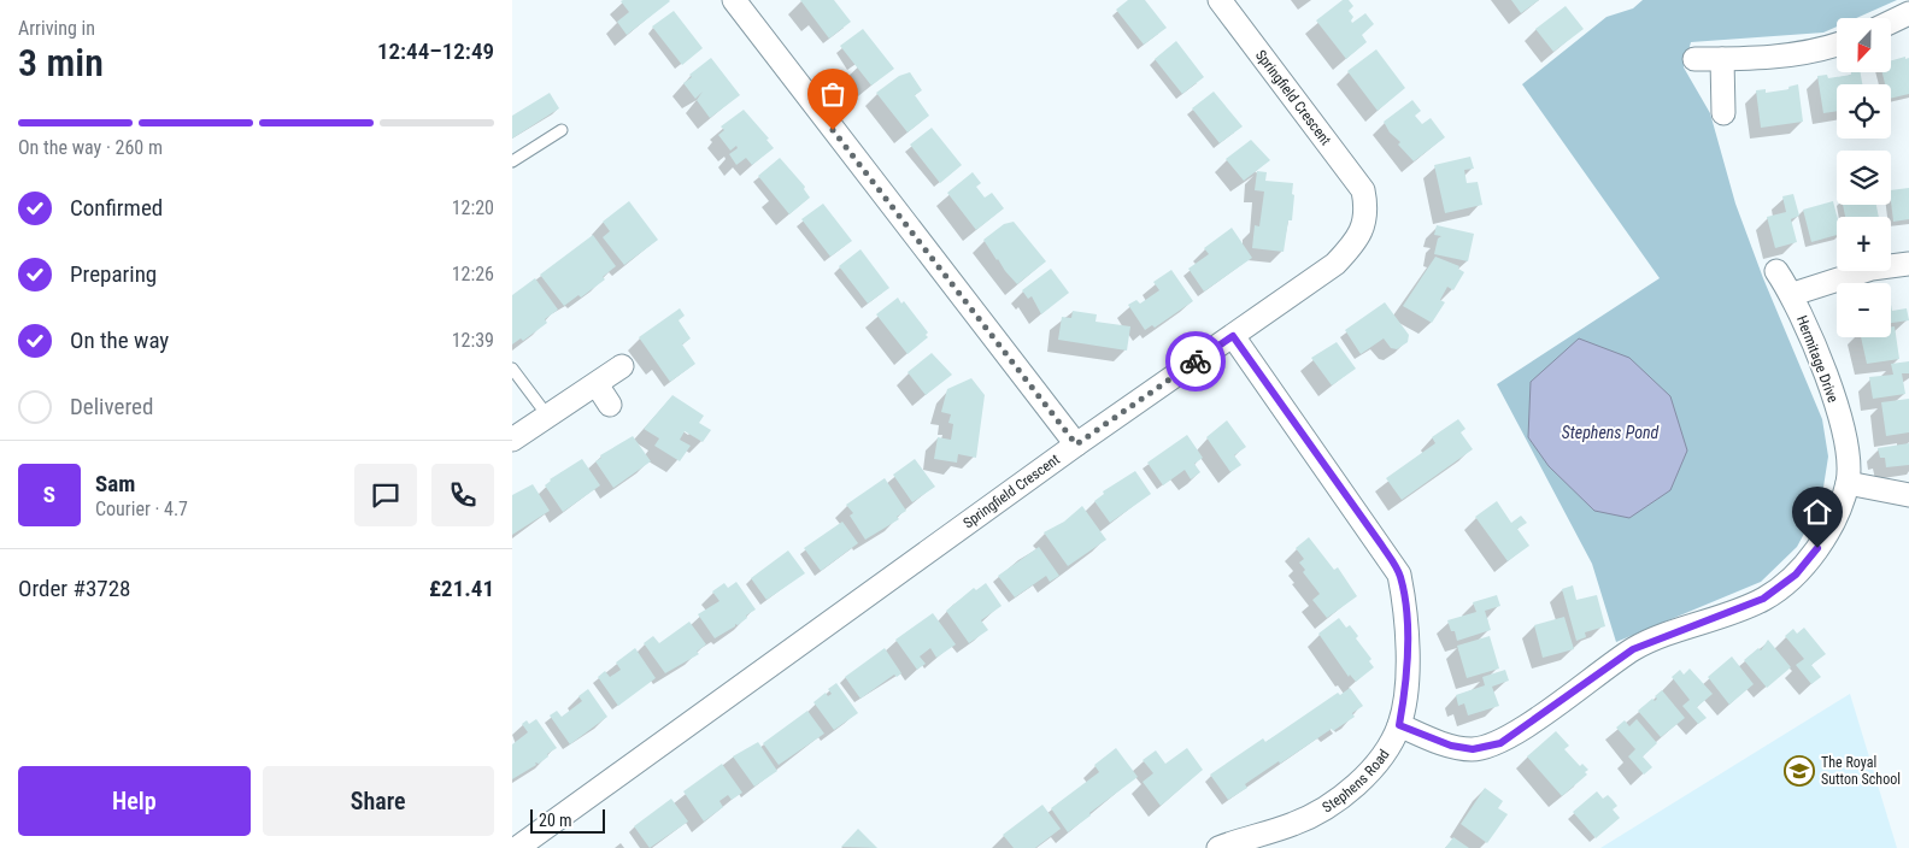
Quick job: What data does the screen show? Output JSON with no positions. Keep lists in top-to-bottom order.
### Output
{
  "streets": {
    "street": ["Springfield Crescent", "Hermitage Drive", "Stephens Road"]
  },
  "crossings": [
    ["Springfield Crescent", "Stephens Road"],
    ["Hermitage Drive", "Stephens Road"]
  ],
  "water": ["Stephens Pond"],
  "places": {
    "school or university": ["The Royal Sutton School"]
  },
  "scale_bar": "20 m",
  "north": "bottom",
  "page": {
    "heading": ["3 min", "Arriving in", "12:44–12:49"],
    "panel": [
      "Sam",
      "Courier · 4.7",
      "Order #3728",
      "£21.41"
    ],
    "map_buttons": ["+", "−"],
    "bar": "On the way · 260 m",
    "list": [
      ["Confirmed", "12:20"],
      ["Preparing", "12:26"],
      ["On the way", "12:39"],
      "Delivered"
    ],
    "round": "S",
    "buttons": ["Help", "Share"],
    "scale": "20 m"
  }
}
